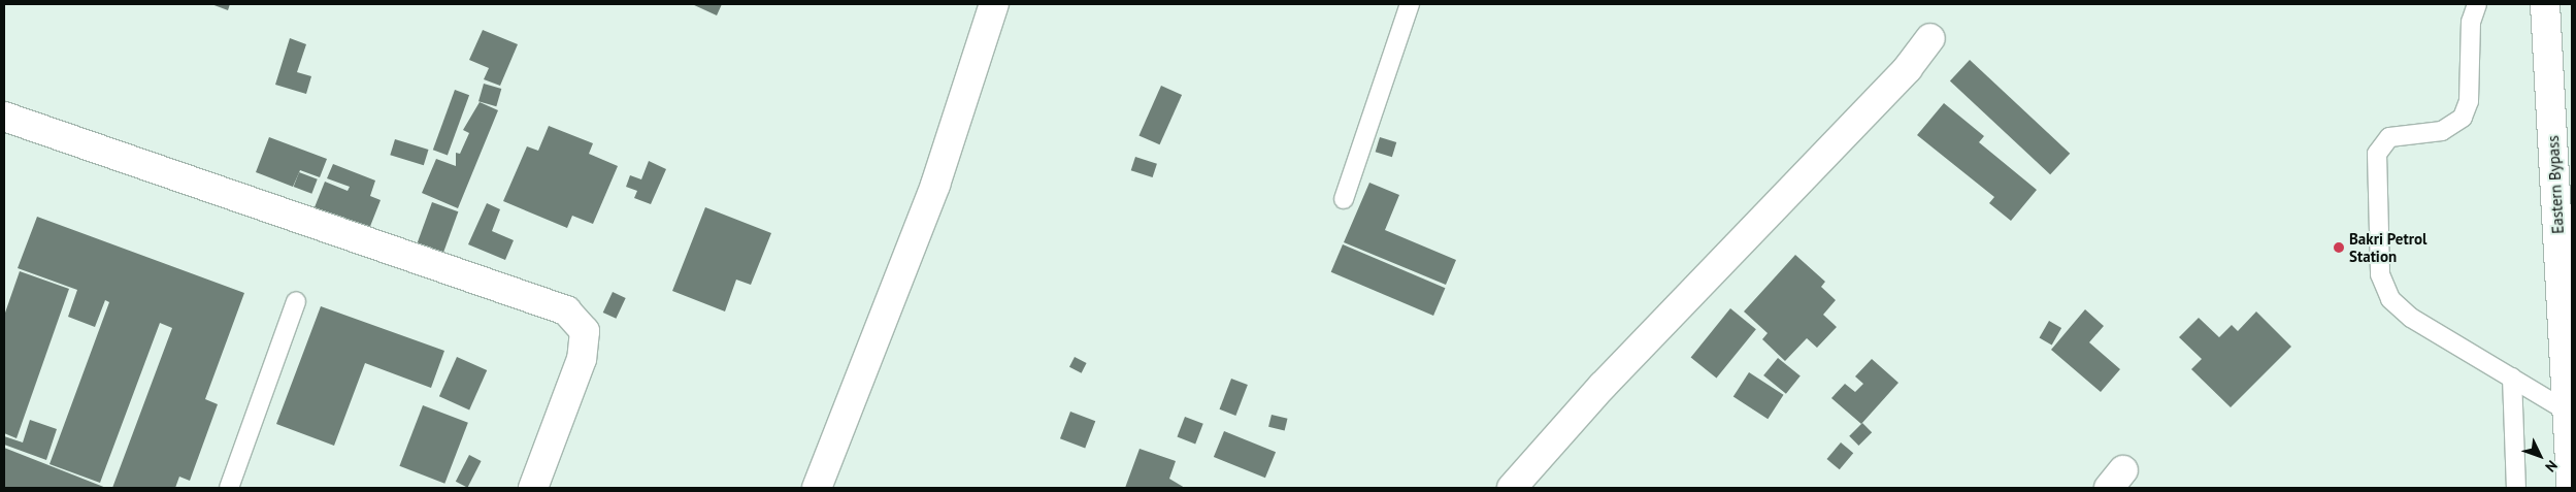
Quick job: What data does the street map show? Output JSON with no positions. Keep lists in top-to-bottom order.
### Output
{
  "streets": {
    "street": ["Eastern Bypass"]
  },
  "places": ["Bakri Petrol Station"],
  "north": "bottom right"
}
